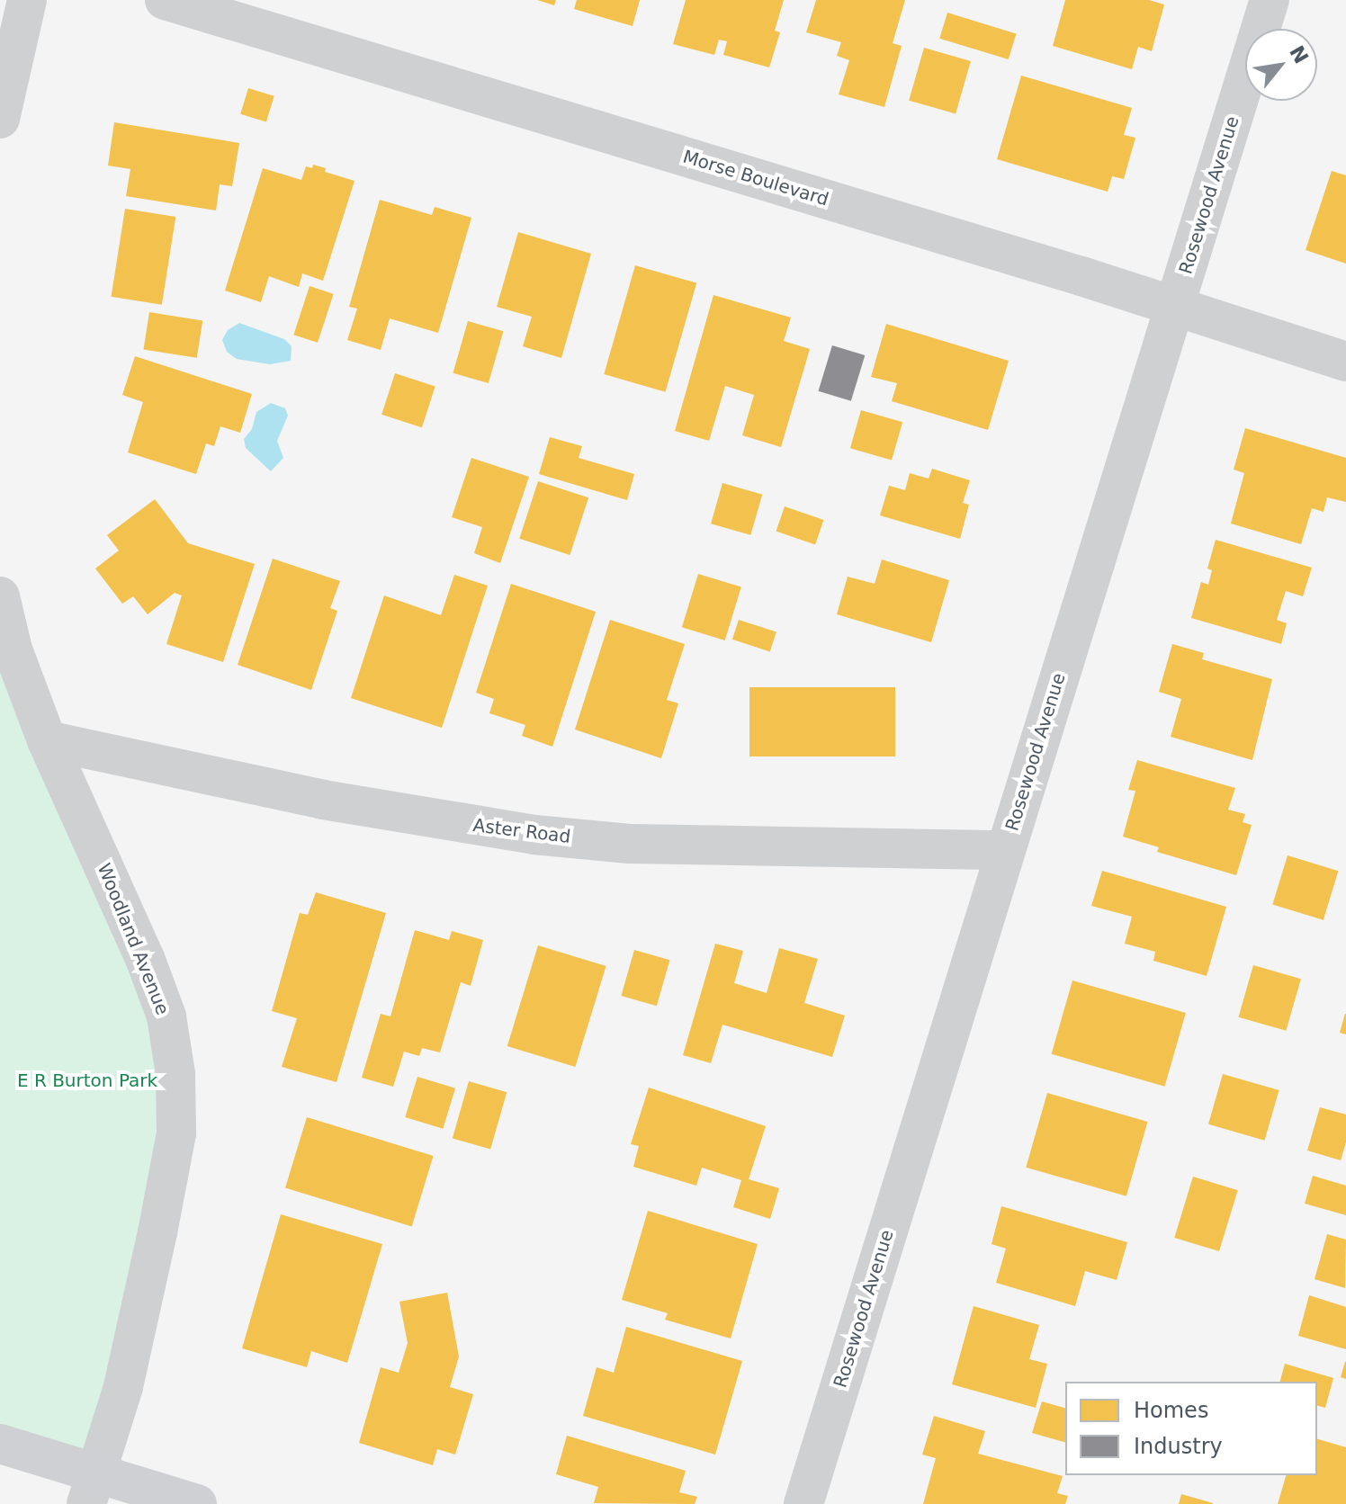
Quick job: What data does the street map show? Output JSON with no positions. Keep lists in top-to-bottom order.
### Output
{
  "streets": {
    "street": [
      "Morse Boulevard",
      "Rosewood Avenue",
      "Aster Road",
      "Woodland Avenue"
    ]
  },
  "crossings": [
    ["Morse Boulevard", "Rosewood Avenue"],
    ["Rosewood Avenue", "Aster Road"],
    ["Aster Road", "Woodland Avenue"]
  ],
  "parks": ["E R Burton Park"],
  "legend": ["Homes", "Industry"],
  "north": "top right"
}
